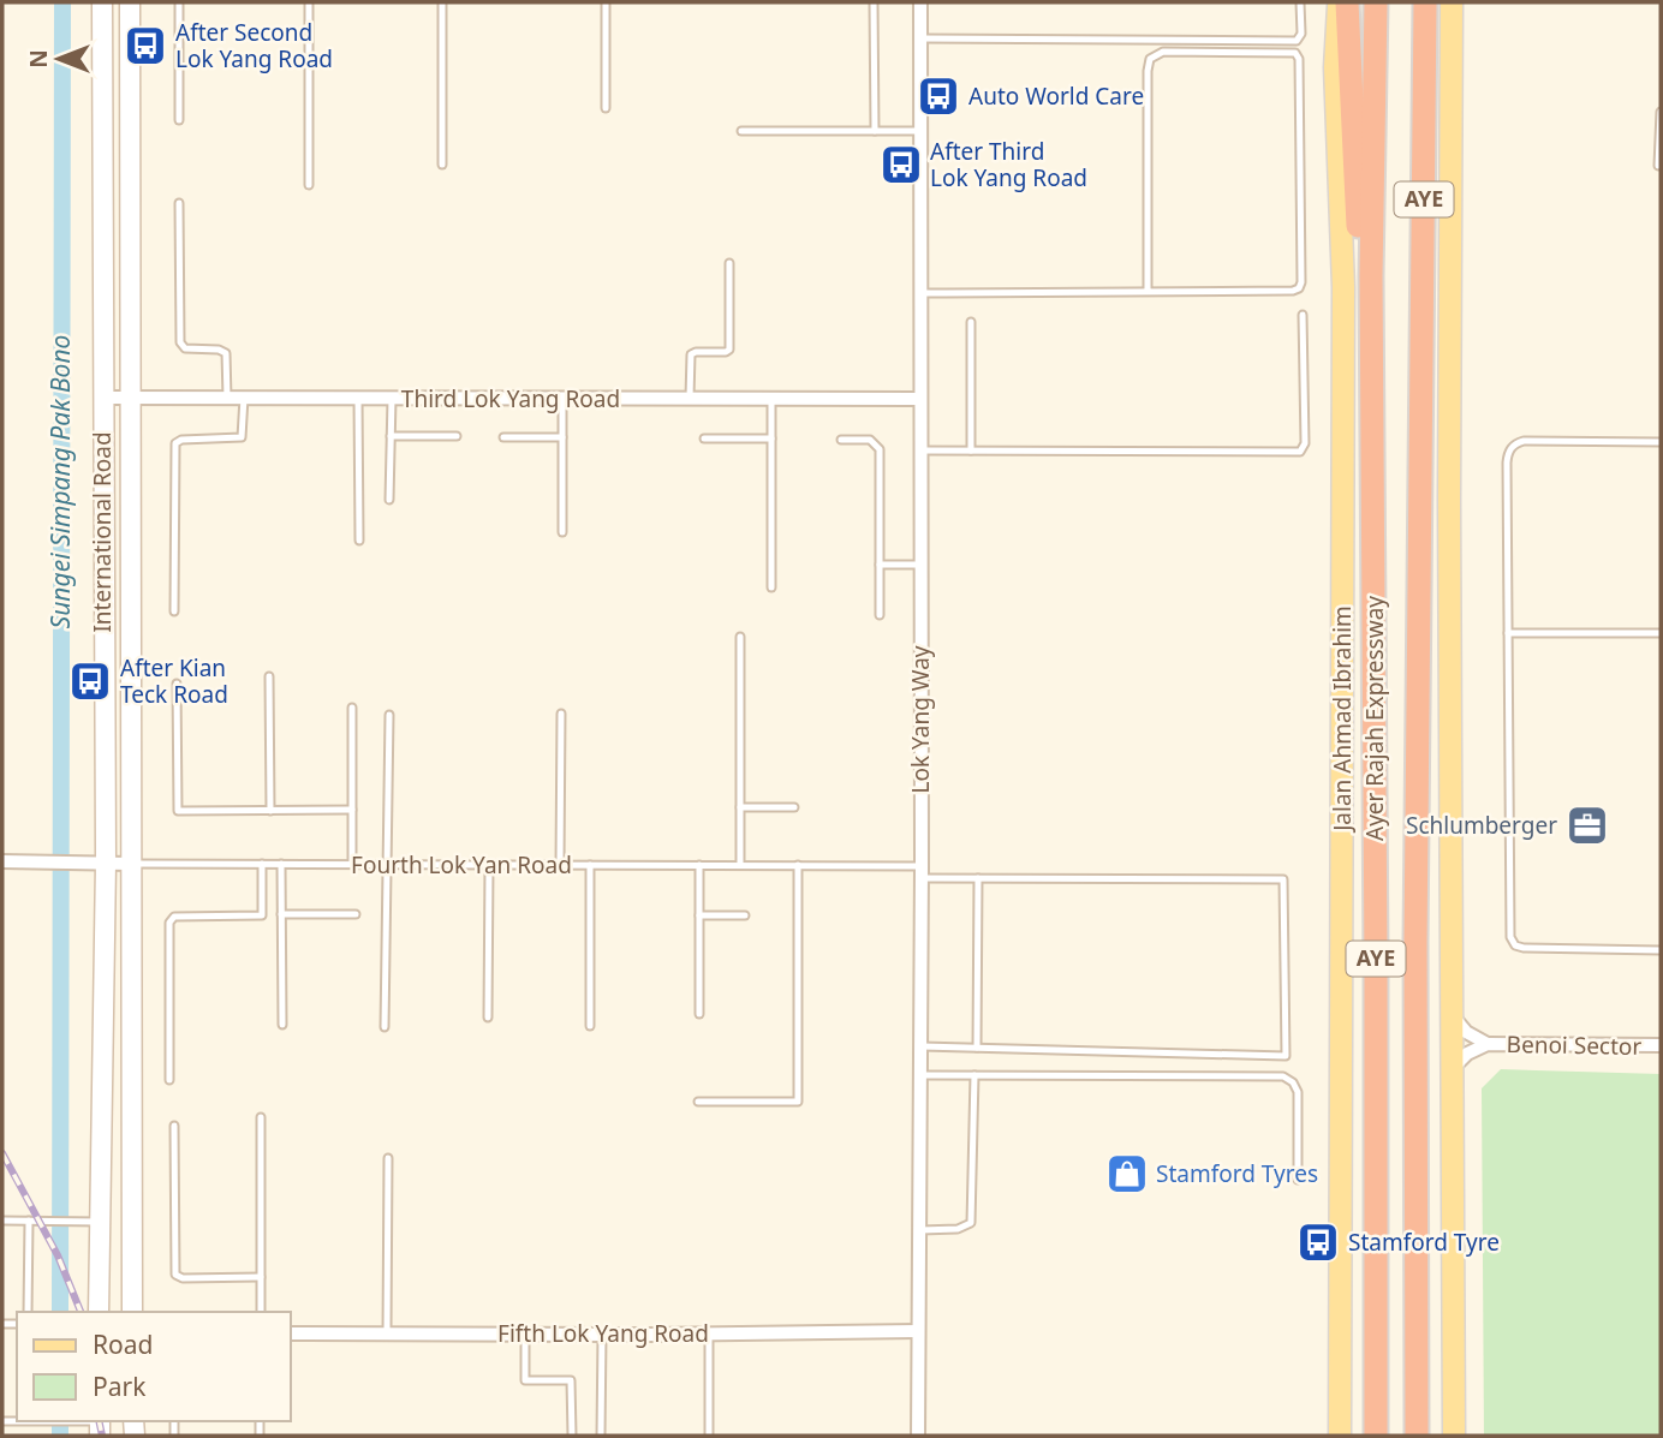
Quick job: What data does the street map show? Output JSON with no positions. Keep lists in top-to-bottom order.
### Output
{
  "streets": {
    "highway": ["AYE", "Ayer Rajah Expressway"],
    "main road": ["International Road", "Jalan Ahmad Ibrahim"],
    "street": [
      "Third Lok Yang Road",
      "Lok Yang Way",
      "Fourth Lok Yan Road",
      "Benoi Sector",
      "Fifth Lok Yang Road"
    ]
  },
  "crossings": [
    ["Third Lok Yang Road", "International Road"],
    ["Third Lok Yang Road", "Lok Yang Way"],
    ["International Road", "Fourth Lok Yan Road"],
    ["Lok Yang Way", "Fourth Lok Yan Road"],
    ["Lok Yang Way", "Fifth Lok Yang Road"]
  ],
  "water": ["Sungei Simpang Pak Bono"],
  "places": {
    "bus stop": [
      "After Second Lok Yang Road",
      "Auto World Care",
      "After Third Lok Yang Road",
      "After Kian Teck Road",
      "Stamford Tyre"
    ],
    "office": ["Schlumberger"],
    "shop": ["Stamford Tyres"]
  },
  "legend": ["Road", "Park"],
  "north": "left"
}
